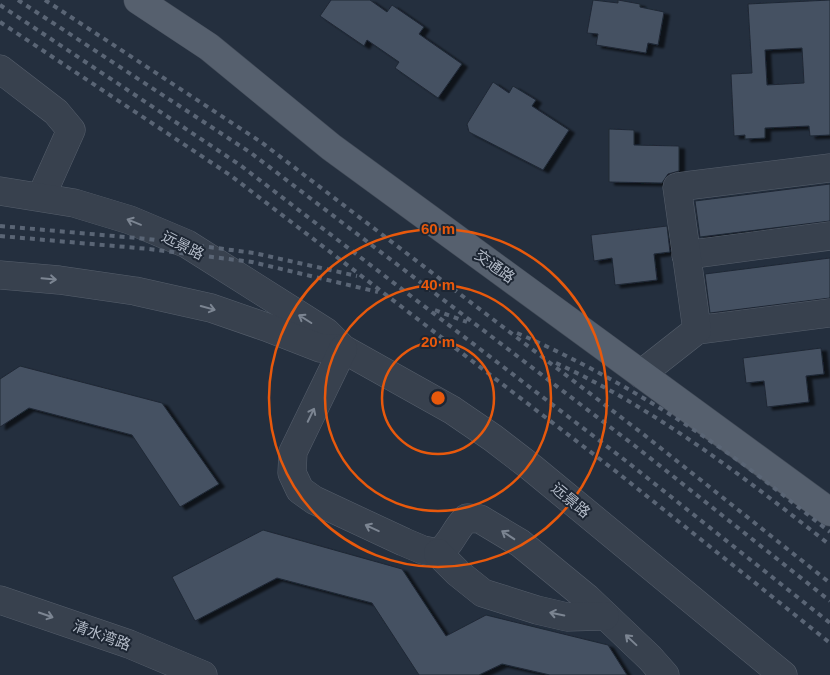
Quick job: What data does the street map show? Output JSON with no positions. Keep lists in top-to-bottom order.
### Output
{
  "streets": {
    "main road": ["交通路"],
    "street": ["远景路", "清水湾路"]
  },
  "one_way": ["清水湾路"],
  "rings": ["60 m", "40 m", "20 m"]
}
